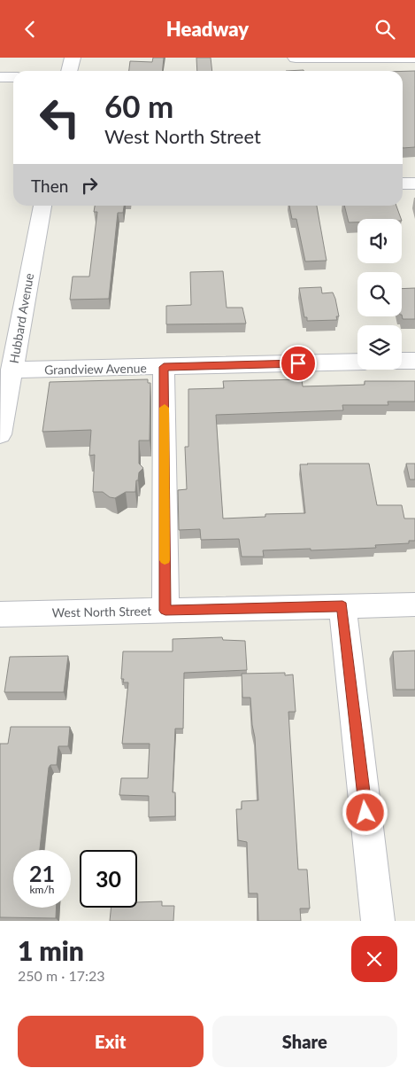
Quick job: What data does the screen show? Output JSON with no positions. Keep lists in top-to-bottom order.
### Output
{
  "streets": {
    "street": ["Hubbard Avenue", "Grandview Avenue", "West North Street"]
  },
  "crossings": [
    ["Hubbard Avenue", "Grandview Avenue"]
  ],
  "page": {
    "header": "Headway",
    "turn": ["60 m", "West North Street"],
    "then": "Then",
    "speed": "21 km/h",
    "limit": "30",
    "heading": ["1 min", "250 m · 17:23"],
    "buttons": ["Exit", "Share"]
  }
}
